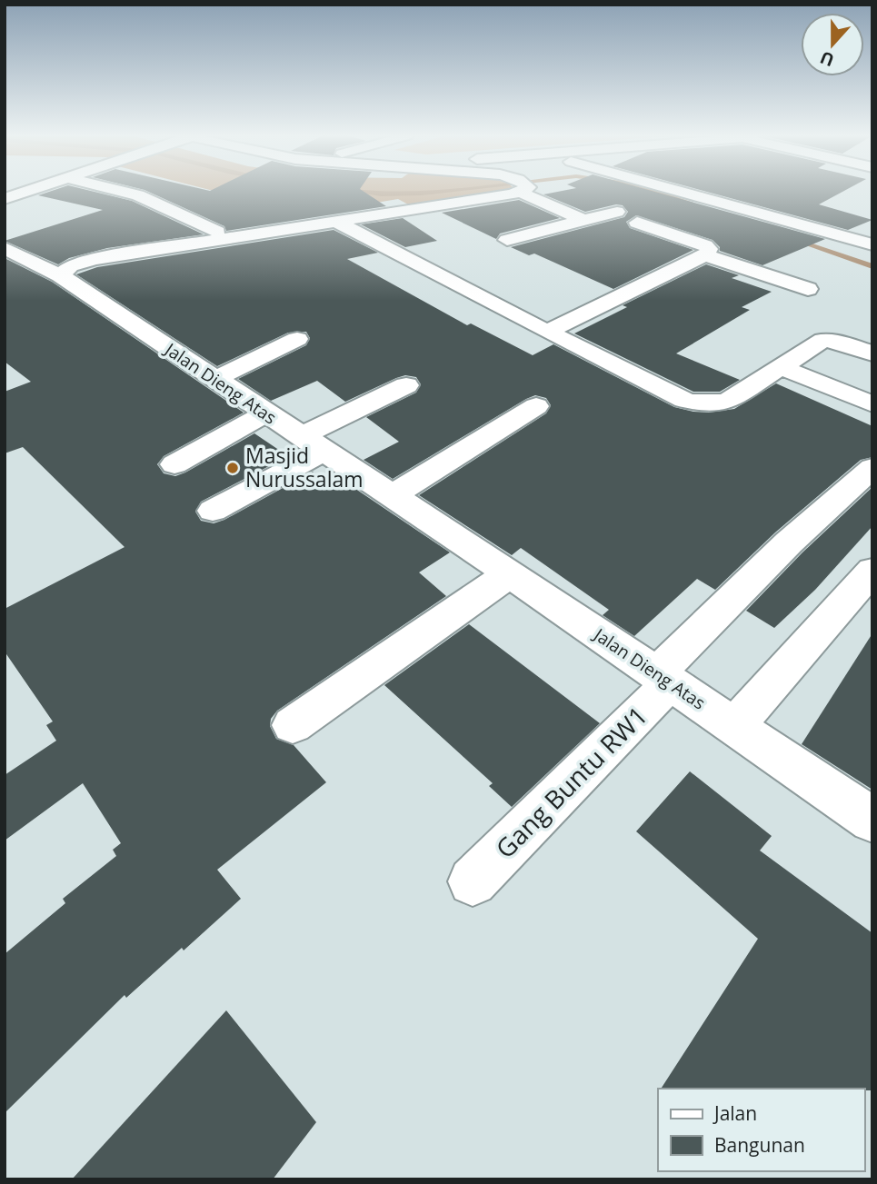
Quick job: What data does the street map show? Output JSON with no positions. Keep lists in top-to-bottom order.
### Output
{
  "streets": {
    "street": ["Jalan Dieng Atas", "Gang Buntu RW1"]
  },
  "crossings": [
    ["Jalan Dieng Atas", "Gang Buntu RW1"]
  ],
  "places": ["Masjid Nurussalam"],
  "legend": ["Jalan", "Bangunan"],
  "north": "bottom"
}
